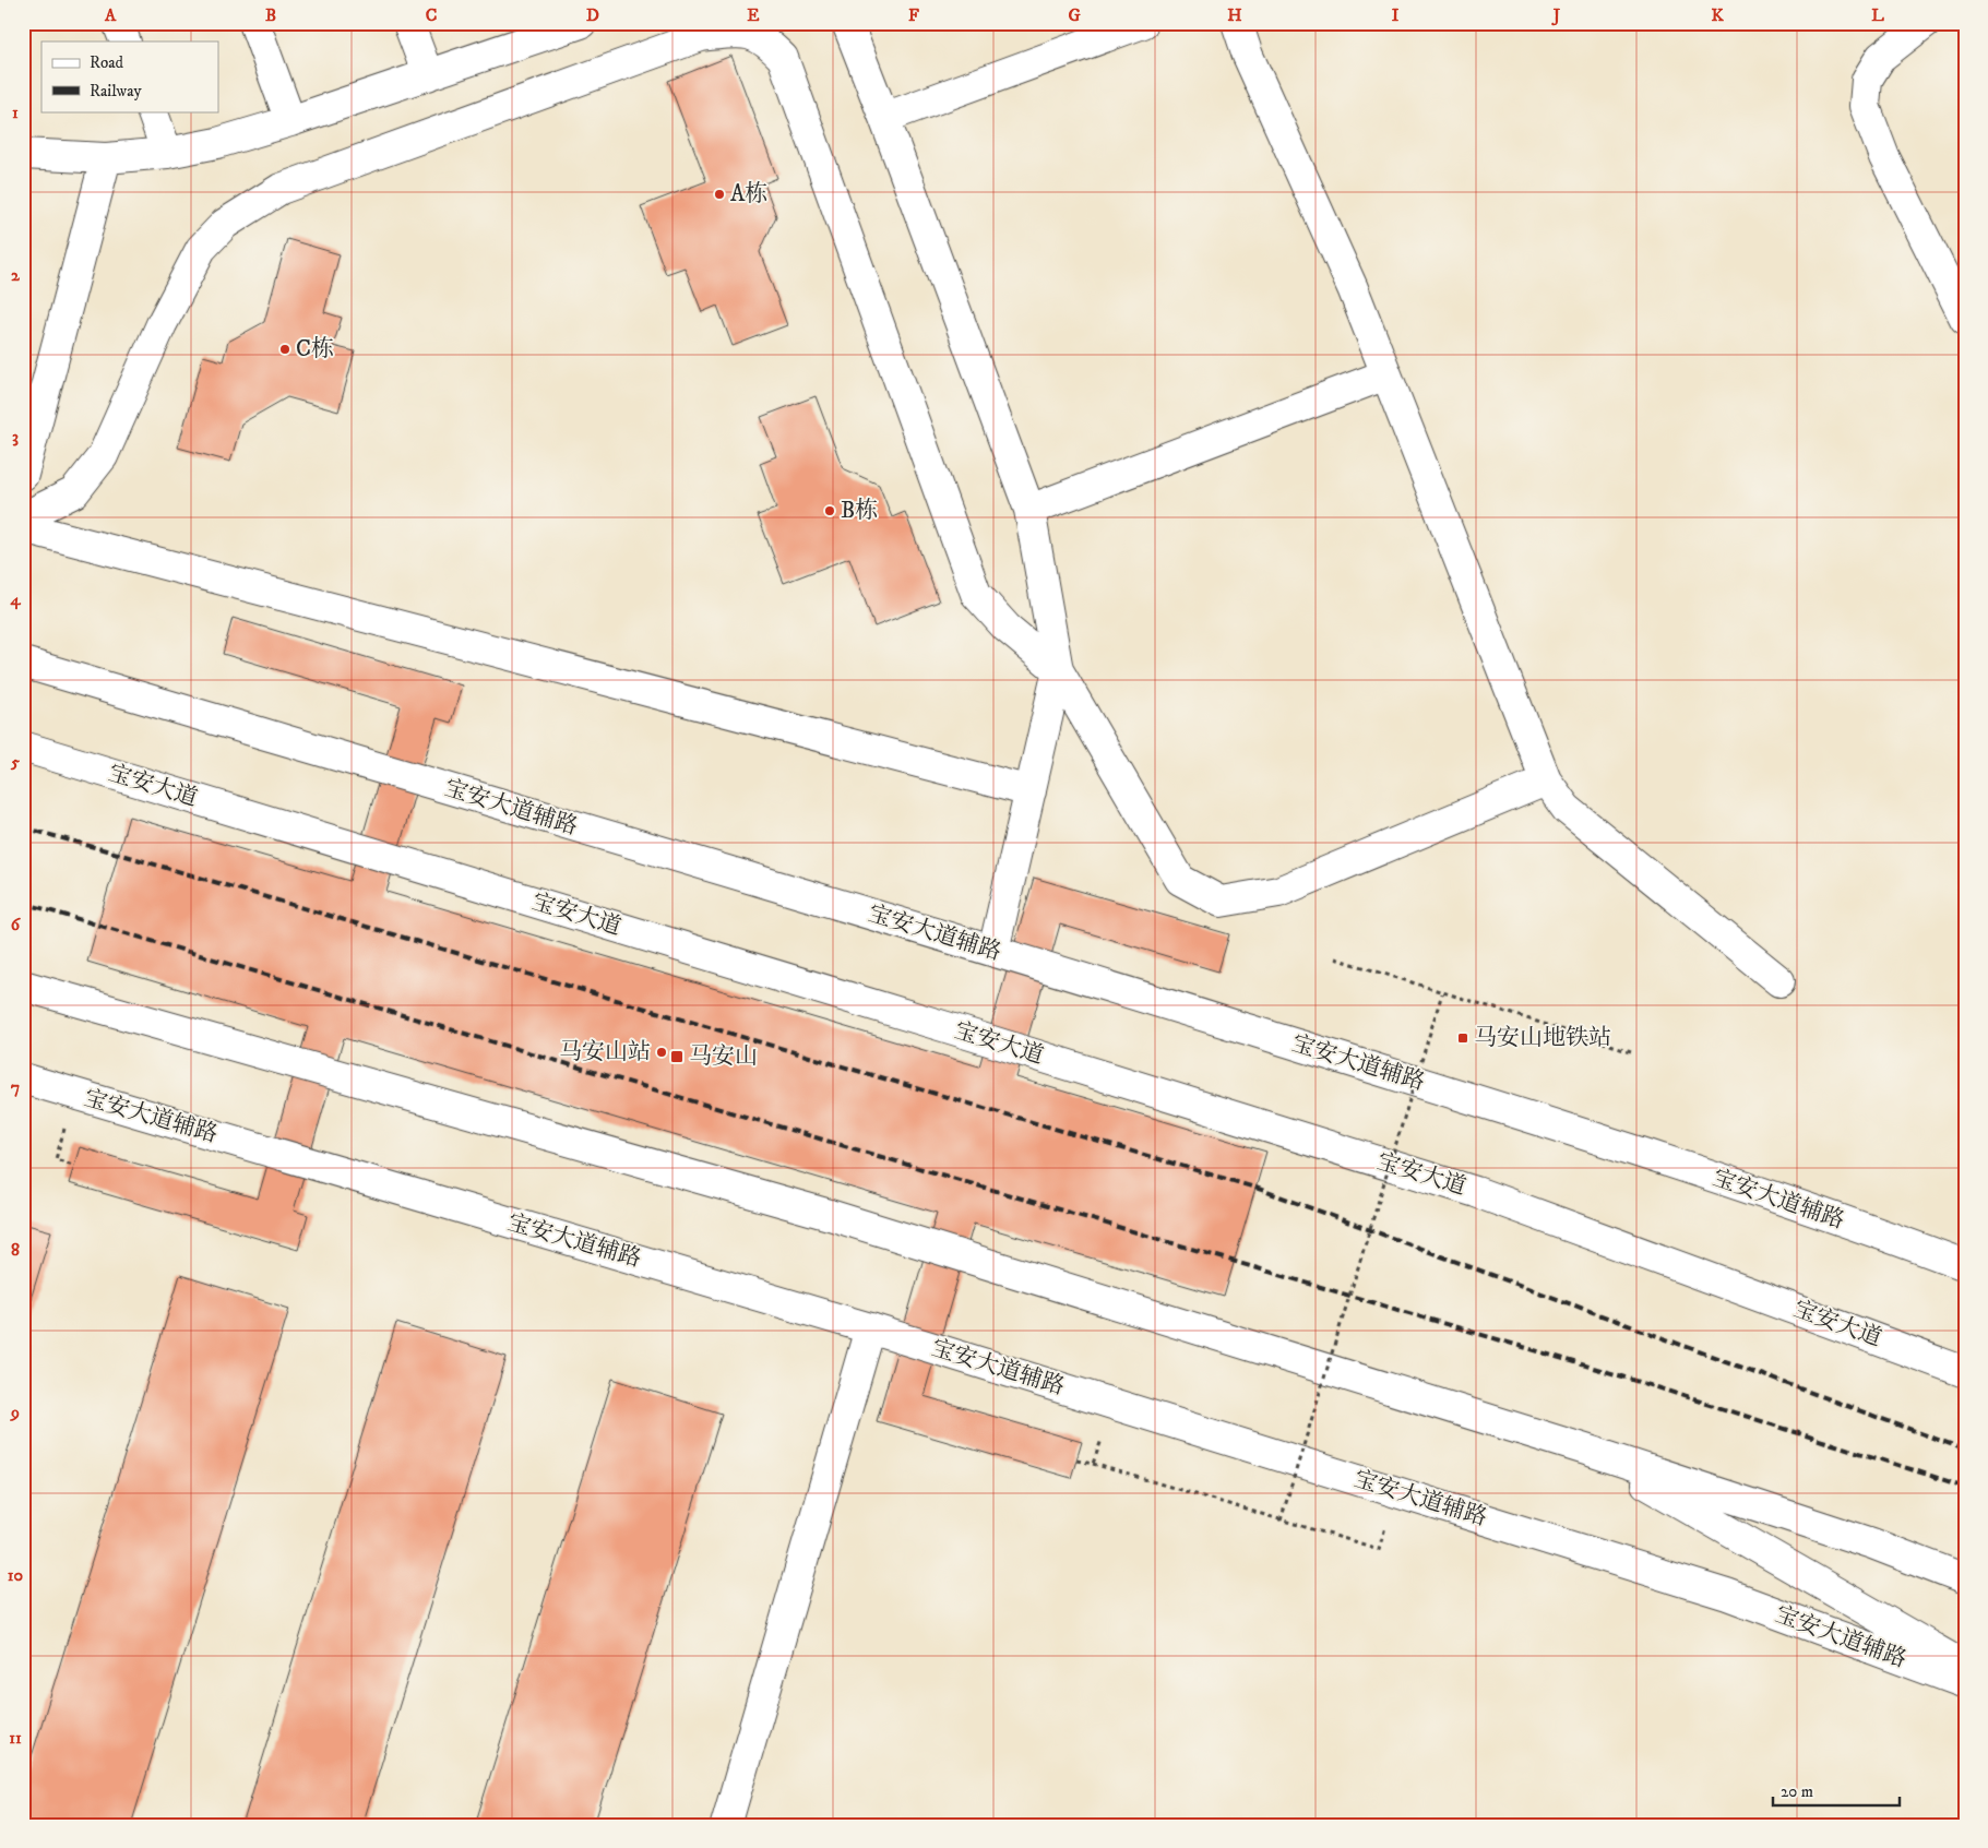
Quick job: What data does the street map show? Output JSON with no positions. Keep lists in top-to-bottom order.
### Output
{
  "streets": {
    "main road": ["宝安大道", "宝安大道辅路"]
  },
  "places": {
    "other": [
      "A栋",
      "C栋",
      "B栋",
      "马安山站"
    ],
    "transit": ["马安山地铁站", "马安山"]
  },
  "legend": ["Road", "Railway"],
  "scale_bar": "20 m",
  "grid": {
    "columns": [
      "A",
      "B",
      "C",
      "D",
      "E",
      "F",
      "G",
      "H",
      "I",
      "J",
      "K",
      "L"
    ],
    "rows": [
      "1",
      "2",
      "3",
      "4",
      "5",
      "6",
      "7",
      "8",
      "9",
      "10",
      "11"
    ]
  }
}
